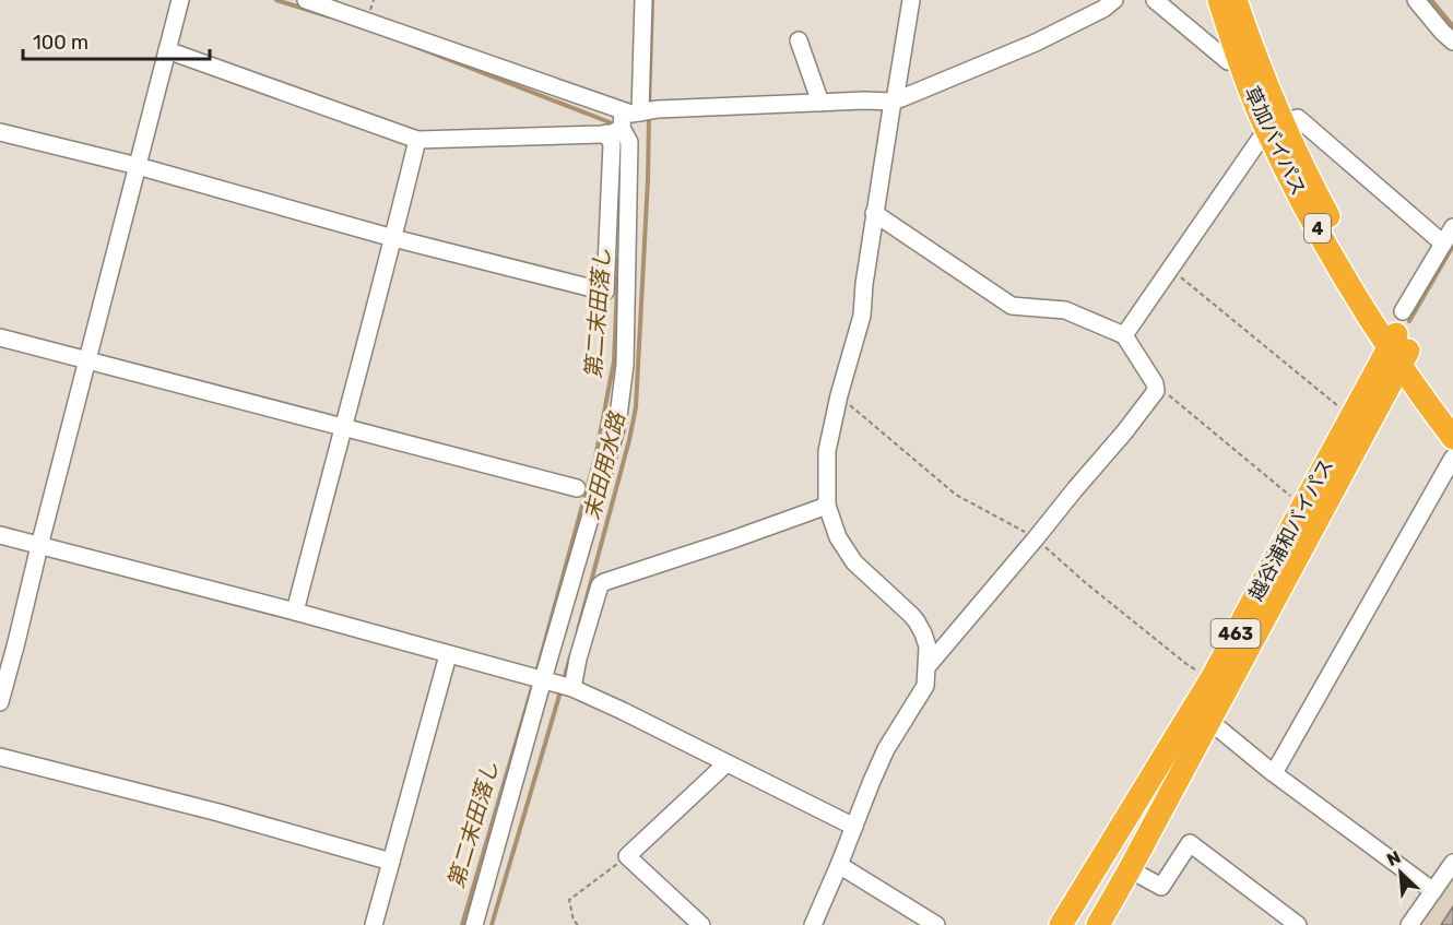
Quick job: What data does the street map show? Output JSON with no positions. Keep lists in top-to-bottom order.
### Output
{
  "streets": {
    "highway": [
      "草加バイパス",
      "4",
      "越谷浦和バイパス",
      "463"
    ]
  },
  "crossings": [
    ["草加バイパス", "越谷浦和バイパス"]
  ],
  "water": ["第二末田落し", "末田用水路"],
  "scale_bar": "100 m",
  "north": "top left"
}
